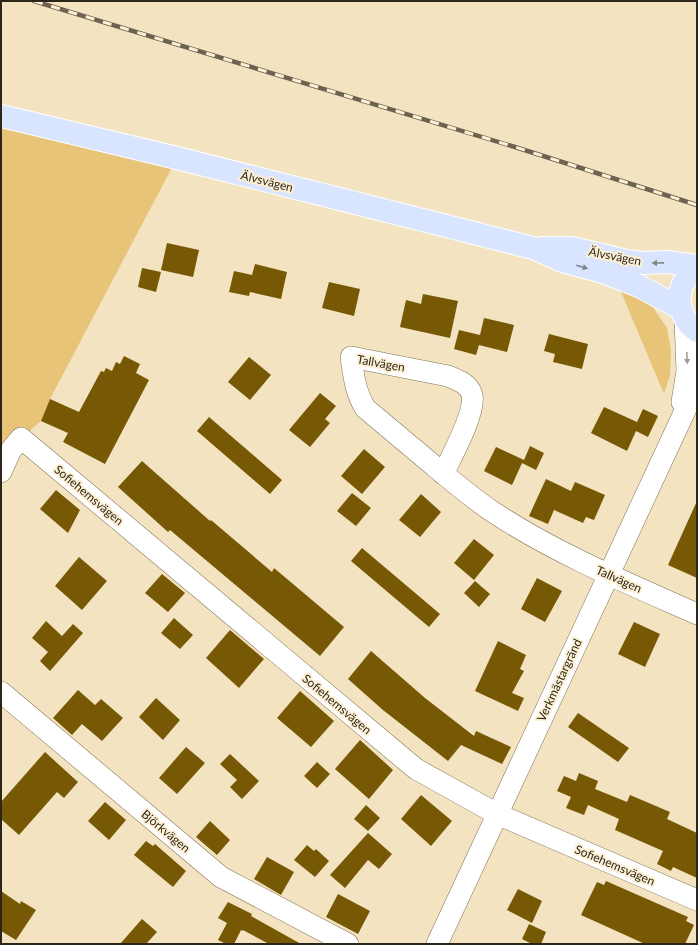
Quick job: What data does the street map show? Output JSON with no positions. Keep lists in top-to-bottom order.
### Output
{
  "streets": {
    "main road": ["Älvsvägen"],
    "street": [
      "Tallvägen",
      "Sofiehemsvägen",
      "Verkmästargränd",
      "Björkvägen"
    ]
  },
  "crossings": [
    ["Älvsvägen", "Verkmästargränd"],
    ["Tallvägen", "Verkmästargränd"],
    ["Sofiehemsvägen", "Verkmästargränd"]
  ]
}
